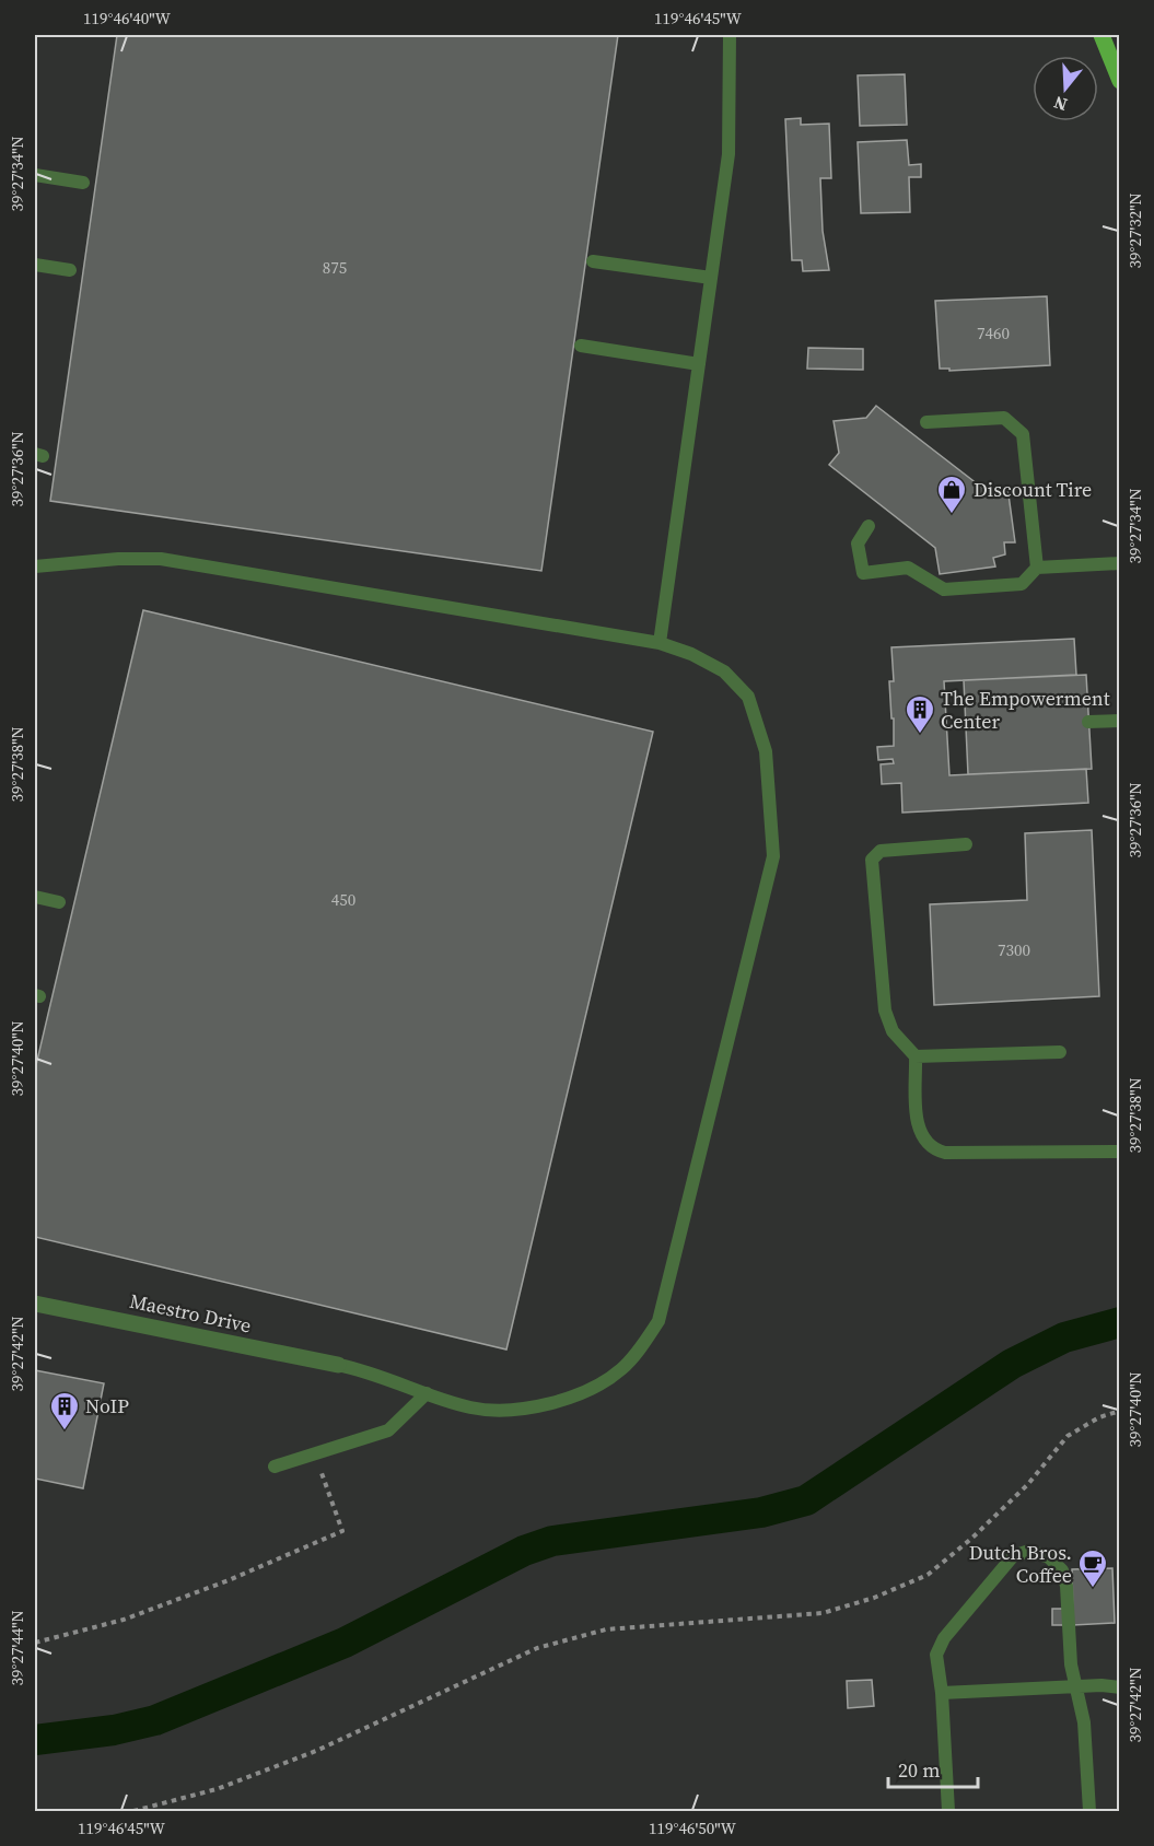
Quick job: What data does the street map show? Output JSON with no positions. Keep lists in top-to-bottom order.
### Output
{
  "streets": {
    "street": ["Maestro Drive"]
  },
  "places": {
    "shop": ["Discount Tire"],
    "building": ["The Empowerment Center", "NoIP"],
    "cafe": ["Dutch Bros. Coffee"]
  },
  "house_numbers": [
    "875",
    "7460",
    "450",
    "7300"
  ],
  "scale_bar": "20 m",
  "north": "bottom",
  "coordinates": [
    "119°46'40\"W",
    "119°46'45\"W",
    "39°27'34\"N",
    "39°27'32\"N",
    "39°27'36\"N",
    "39°27'38\"N",
    "39°27'40\"N",
    "39°27'42\"N",
    "39°27'44\"N",
    "119°46'50\"W"
  ]
}
